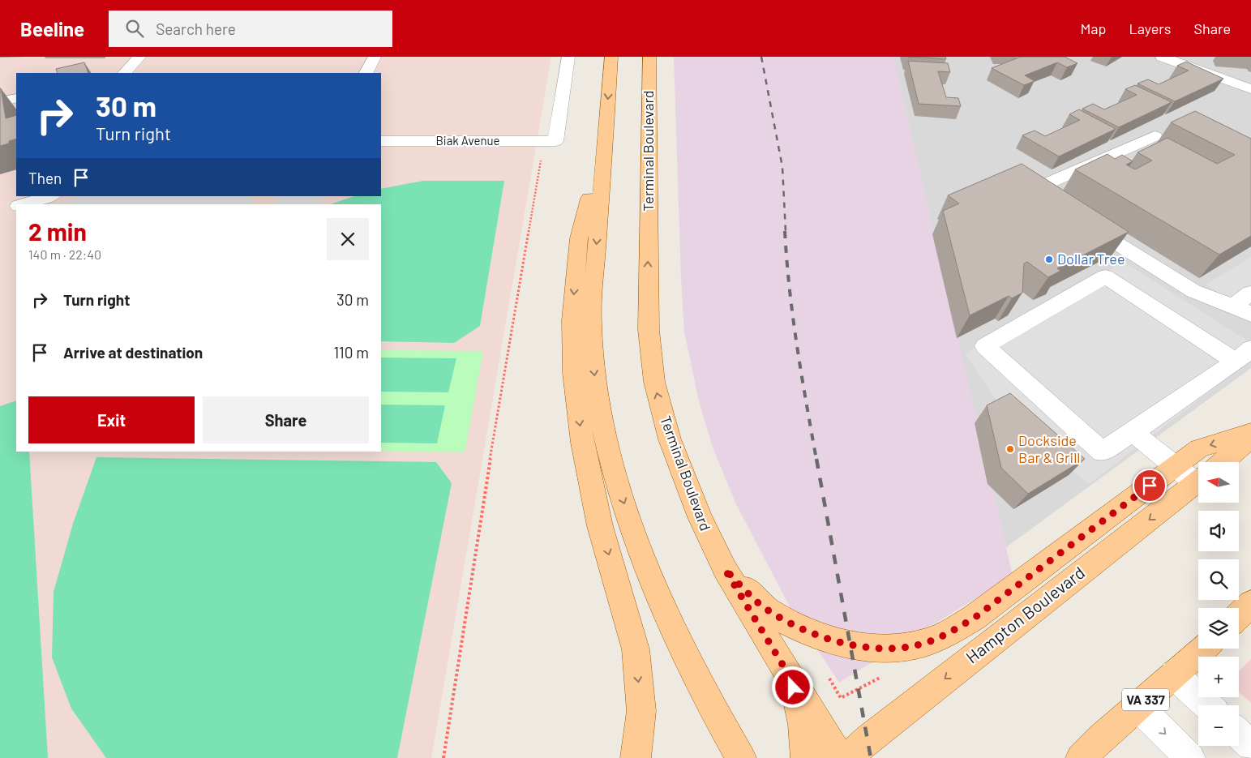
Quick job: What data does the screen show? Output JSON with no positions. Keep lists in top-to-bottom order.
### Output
{
  "streets": {
    "main road": ["Terminal Boulevard", "Hampton Boulevard", "VA 337"],
    "street": ["Biak Avenue"]
  },
  "places": ["Dollar Tree", "Dockside Bar & Grill"],
  "north": "left",
  "page": {
    "header": "Beeline",
    "search": "Search here",
    "nav": ["Map", "Layers", "Share"],
    "turn": ["30 m", "Turn right"],
    "then": "Then",
    "heading": ["2 min", "140 m · 22:40"],
    "list": [
      {
        "name": "Turn right",
        "value": "30 m"
      },
      {
        "name": "Arrive at destination",
        "value": "110 m"
      }
    ],
    "buttons": ["Exit", "Share"],
    "map_buttons": ["+", "−"]
  }
}
